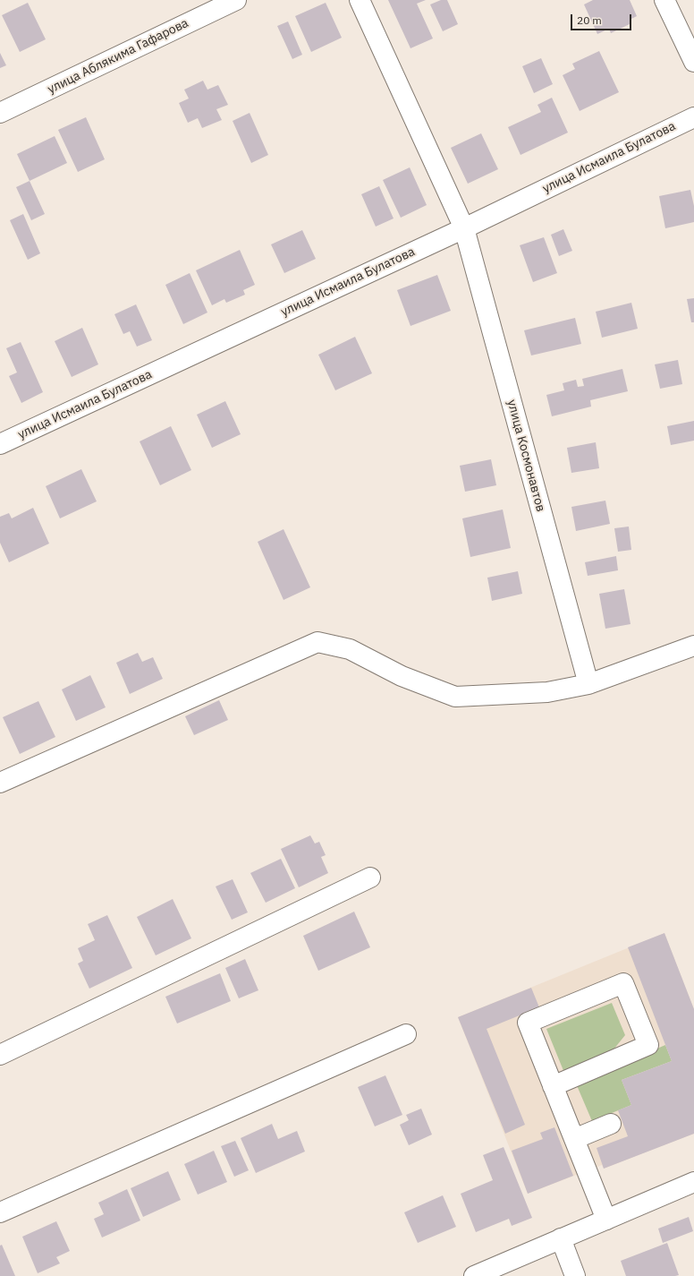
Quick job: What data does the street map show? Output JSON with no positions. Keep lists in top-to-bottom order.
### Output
{
  "streets": {
    "street": ["улица Аблякима Гафарова", "улица Исмаила Булатова", "улица Космонавтов"]
  },
  "crossings": [
    ["улица Исмаила Булатова", "улица Космонавтов"]
  ],
  "scale_bar": "20 m"
}
